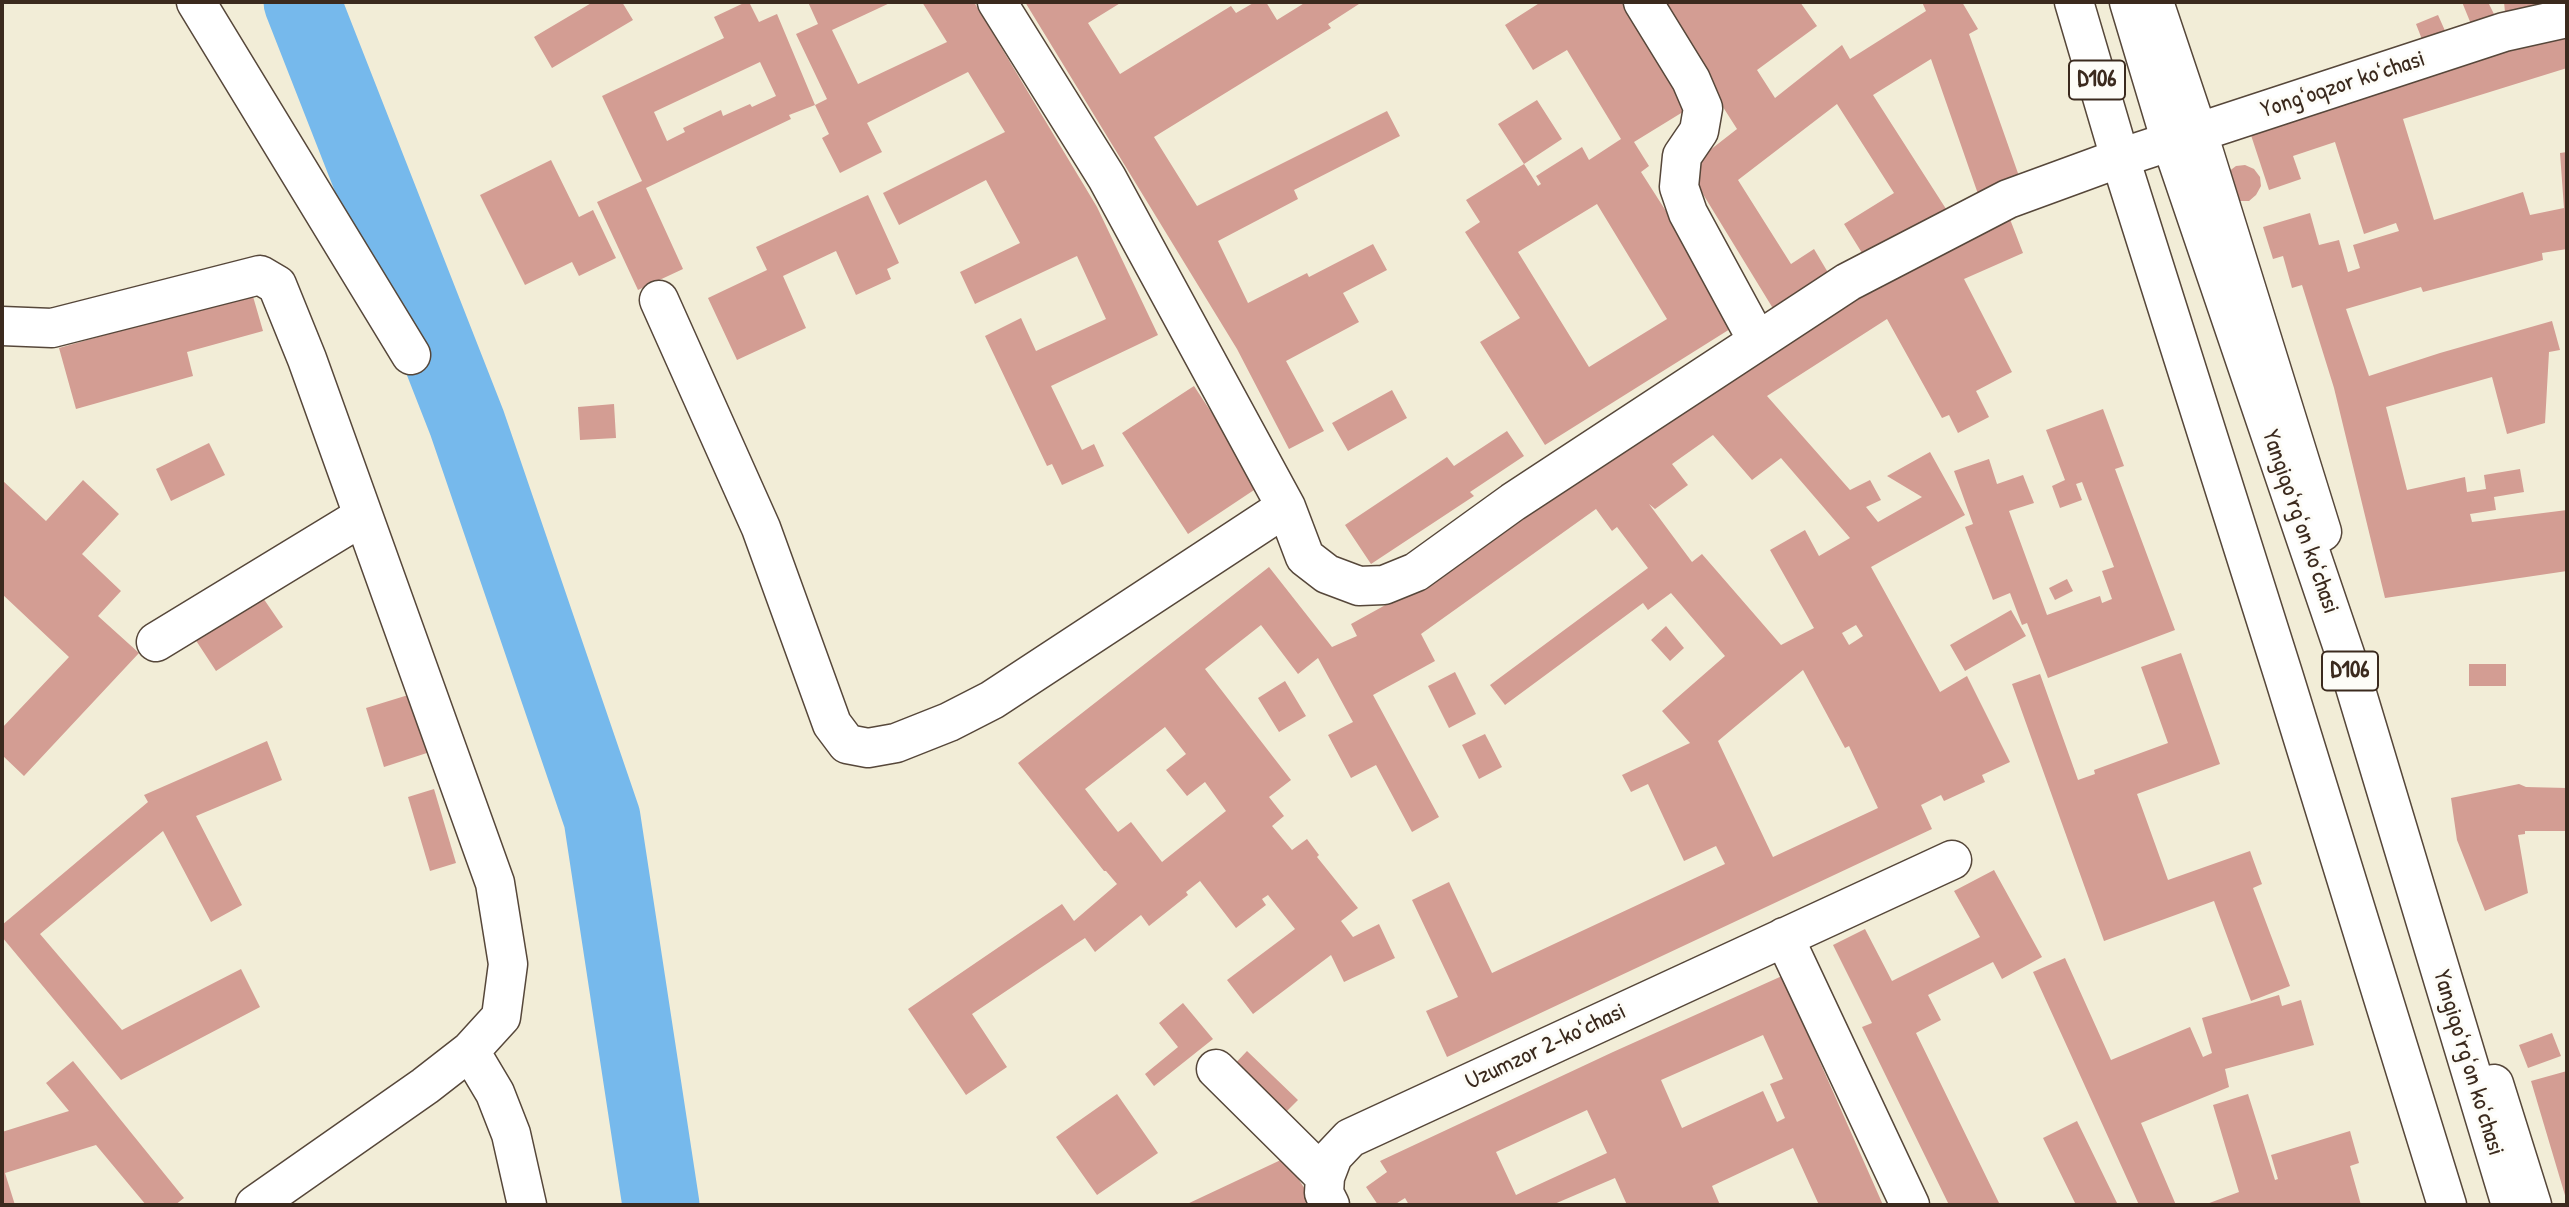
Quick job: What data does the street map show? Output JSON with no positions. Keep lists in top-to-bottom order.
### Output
{
  "streets": {
    "street": [
      "D106",
      "Yongʻoqzor koʻchasi",
      "Yangiqoʻrgʻon koʻchasi",
      "Uzumzor 2-koʻchasi"
    ]
  },
  "crossings": [
    ["D106", "Yongʻoqzor koʻchasi"],
    ["Yongʻoqzor koʻchasi", "Yangiqoʻrgʻon koʻchasi"]
  ]
}
